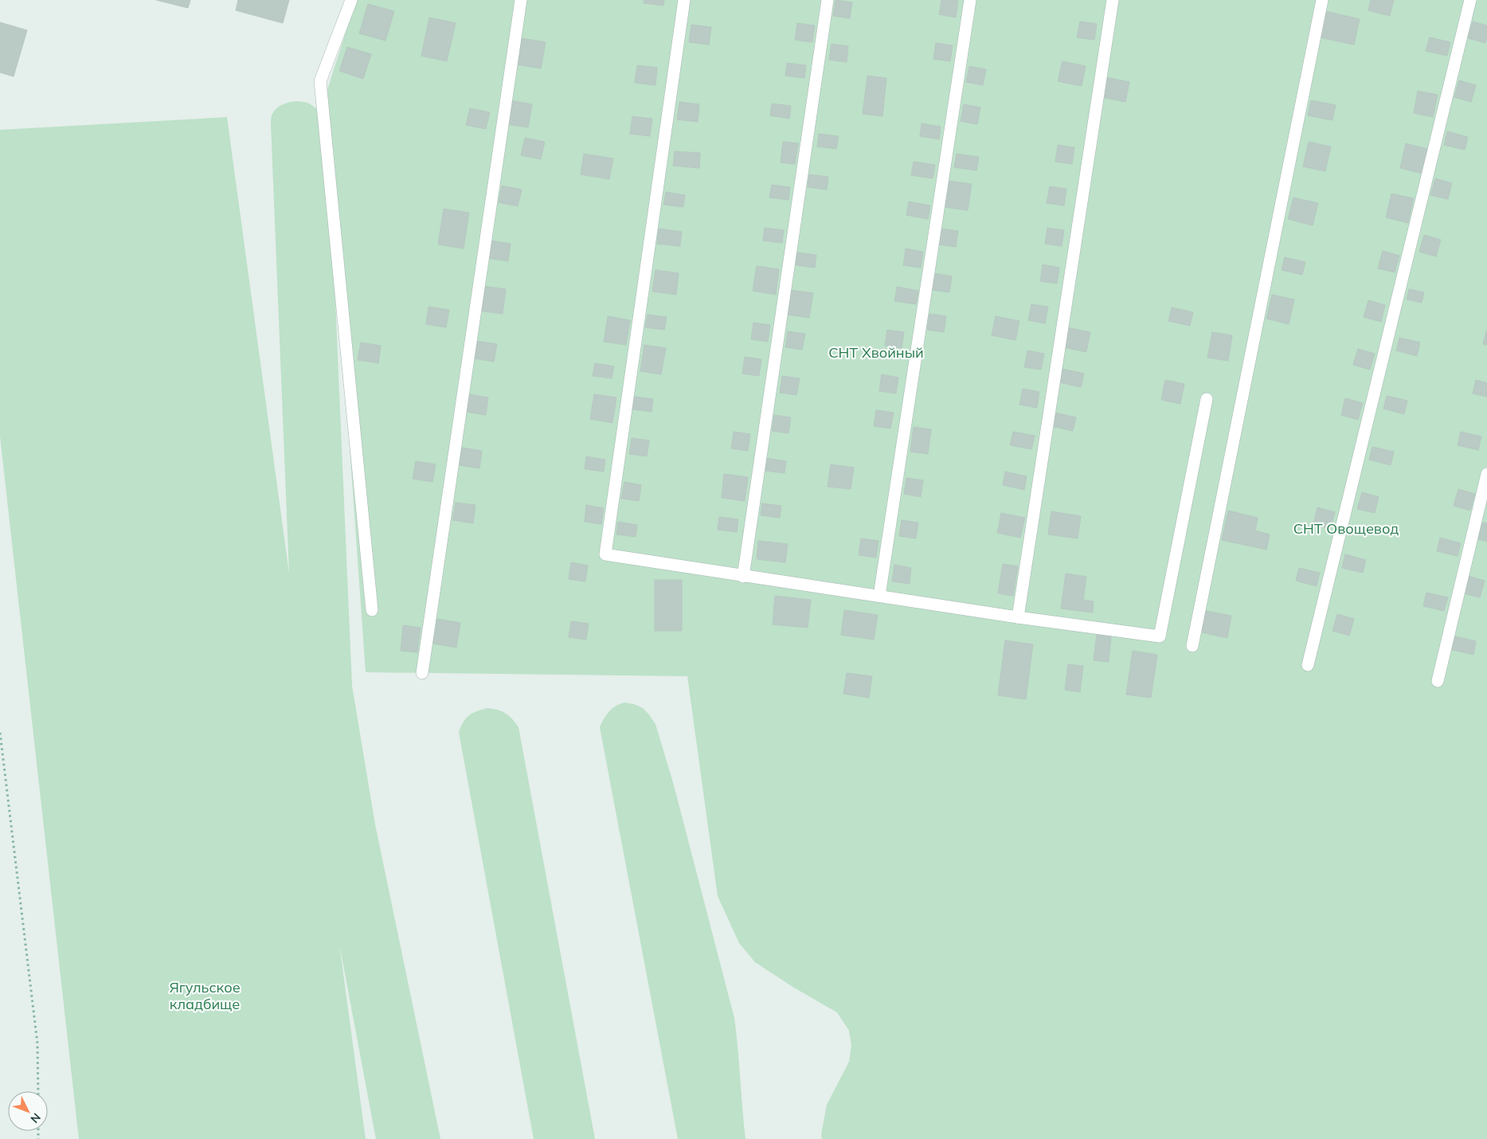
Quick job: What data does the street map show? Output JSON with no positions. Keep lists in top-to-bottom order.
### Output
{
  "parks": ["СНТ Хвойный", "СНТ Овощевод", "Ягульское кладбище"],
  "north": "bottom right"
}
